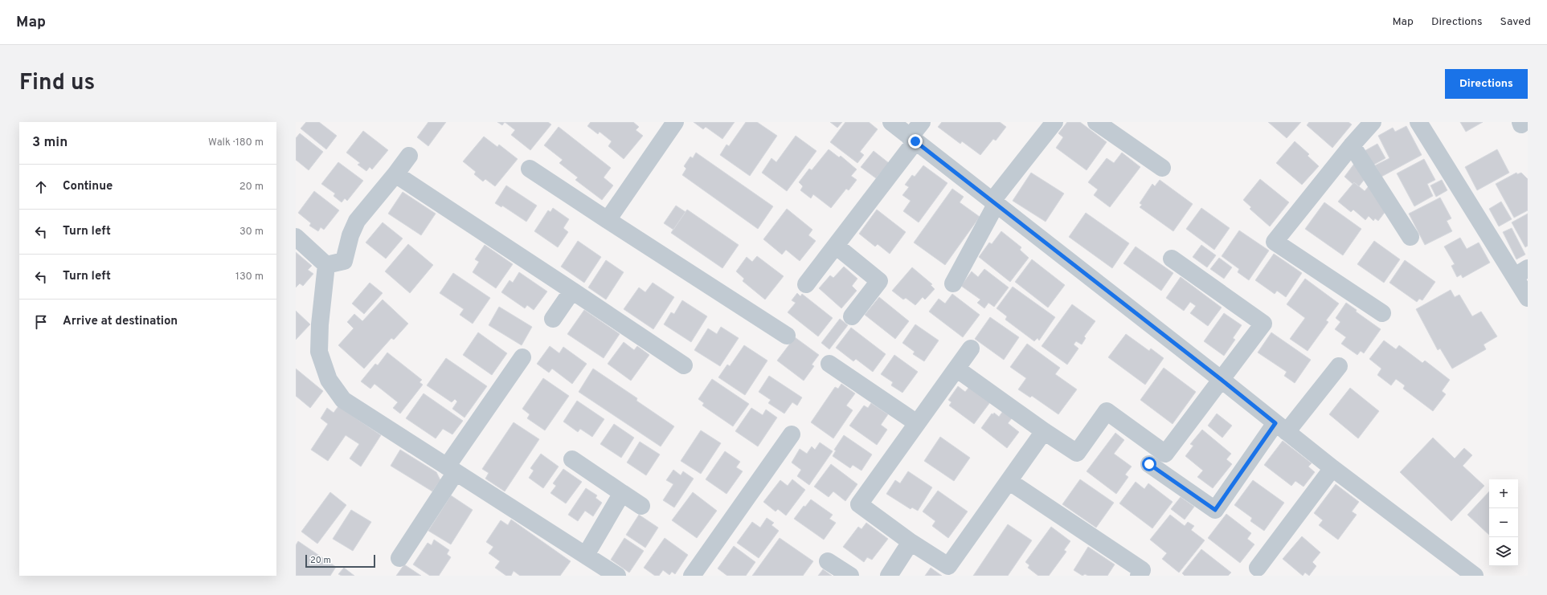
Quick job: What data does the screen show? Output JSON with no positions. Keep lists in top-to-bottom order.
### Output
{
  "scale_bar": "20 m",
  "page": {
    "header": "Map",
    "nav": ["Map", "Directions", "Saved"],
    "title": "Find us",
    "buttons": "Directions",
    "heading": ["3 min", "Walk · 180 m"],
    "list": [
      ["Continue", "20 m"],
      ["Turn left", "30 m"],
      ["Turn left", "130 m"],
      "Arrive at destination"
    ],
    "map_buttons": ["+", "−"],
    "scale": "20 m"
  }
}
